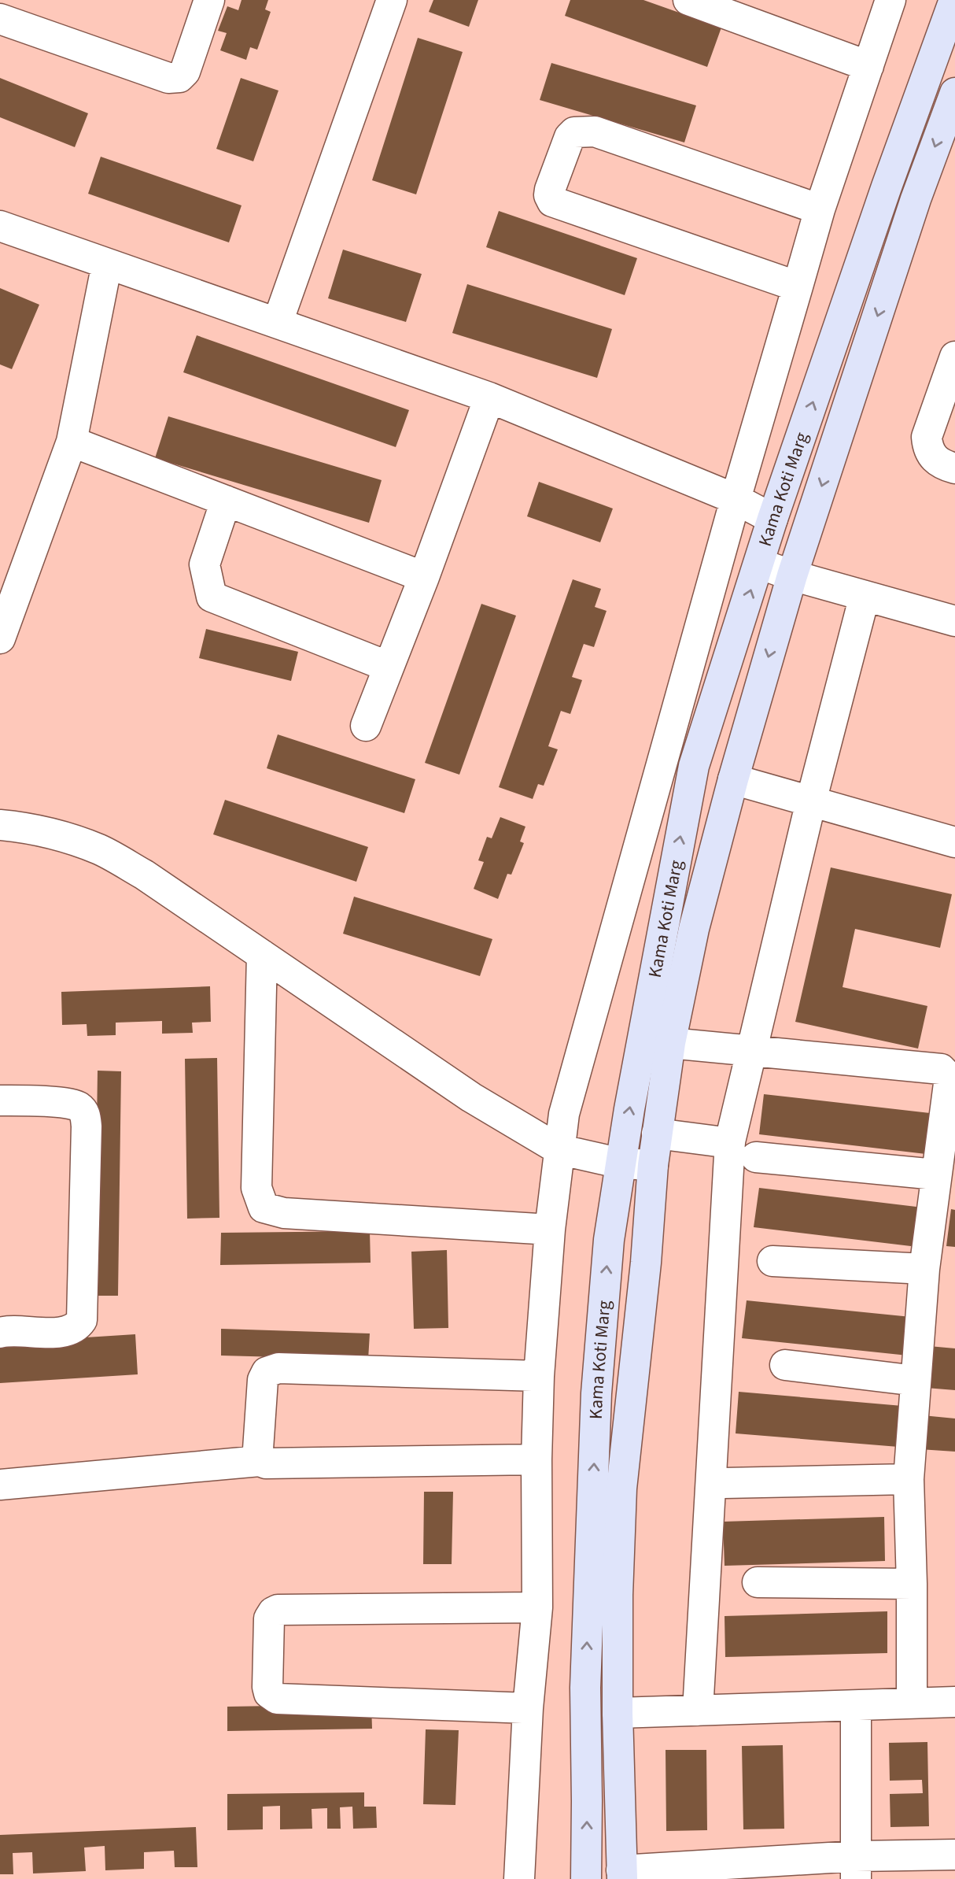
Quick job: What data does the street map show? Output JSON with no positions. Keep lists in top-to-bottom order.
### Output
{
  "streets": {
    "street": ["Kama Koti Marg"]
  }
}
